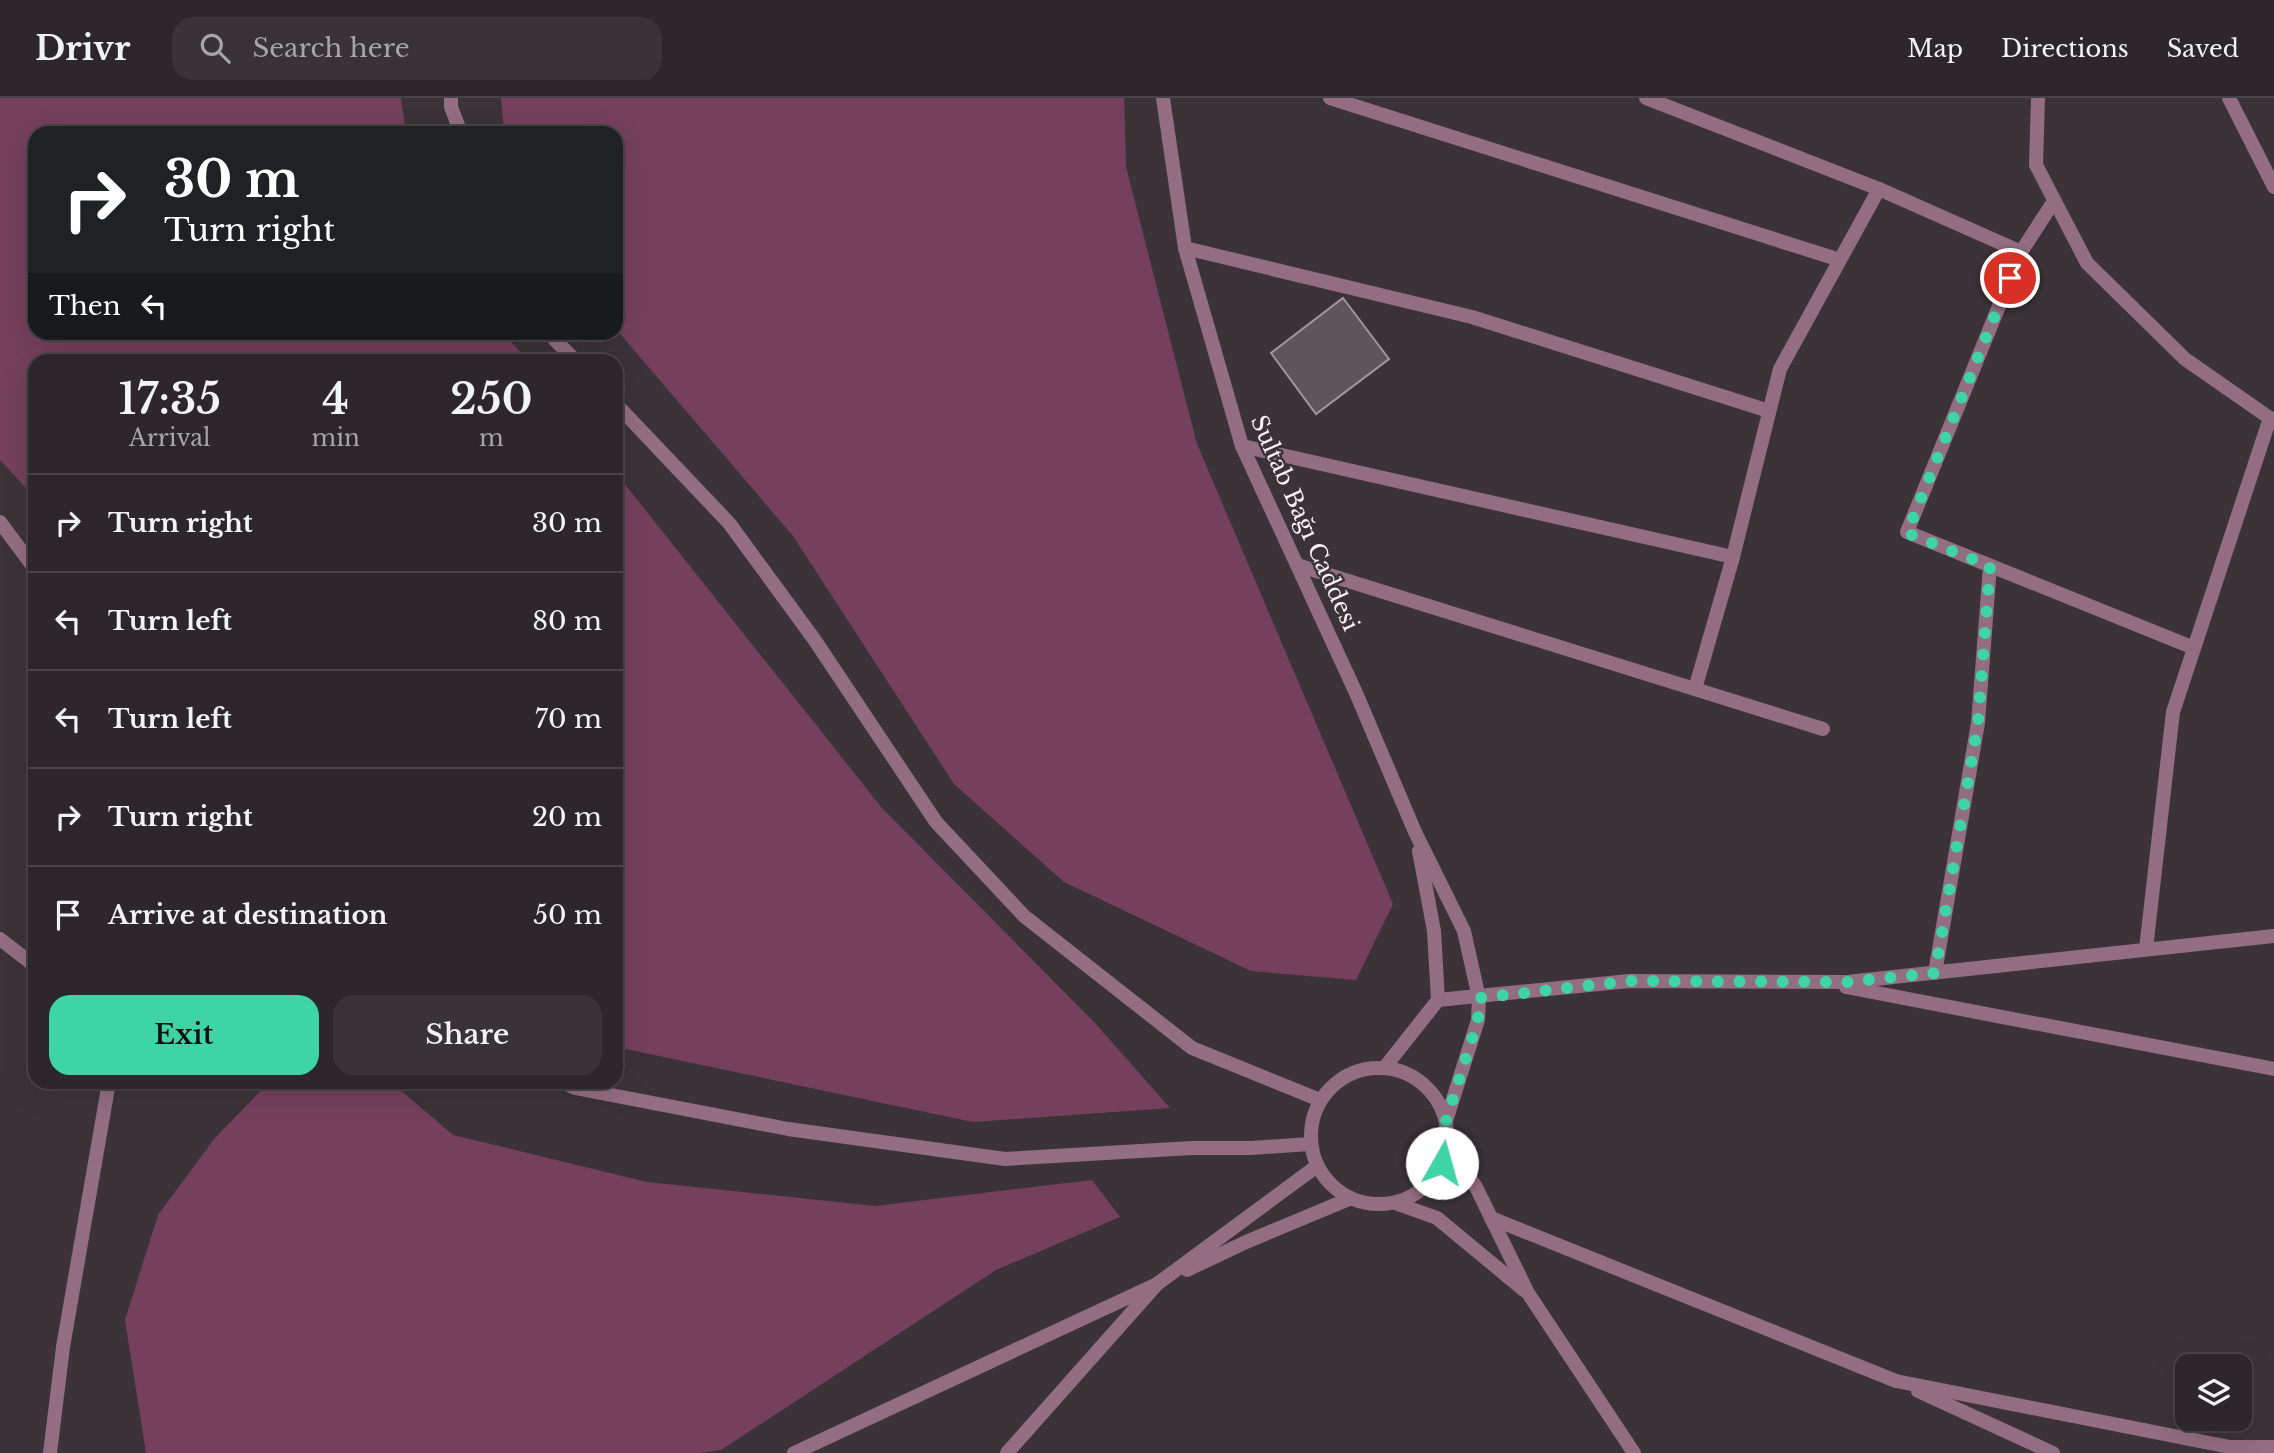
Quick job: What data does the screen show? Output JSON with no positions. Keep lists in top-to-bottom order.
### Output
{
  "streets": {
    "street": ["Sultab Bağı Caddesi"]
  },
  "page": {
    "header": "Drivr",
    "search": "Search here",
    "nav": ["Map", "Directions", "Saved"],
    "turn": ["30 m", "Turn right"],
    "then": "Then",
    "eta": [
      "17:35",
      "Arrival",
      "4",
      "min",
      "250",
      "m"
    ],
    "list": [
      {
        "name": "Turn right",
        "value": "30 m"
      },
      {
        "name": "Turn left",
        "value": "80 m"
      },
      {
        "name": "Turn left",
        "value": "70 m"
      },
      {
        "name": "Turn right",
        "value": "20 m"
      },
      {
        "name": "Arrive at destination",
        "value": "50 m"
      }
    ],
    "buttons": ["Exit", "Share"]
  }
}
